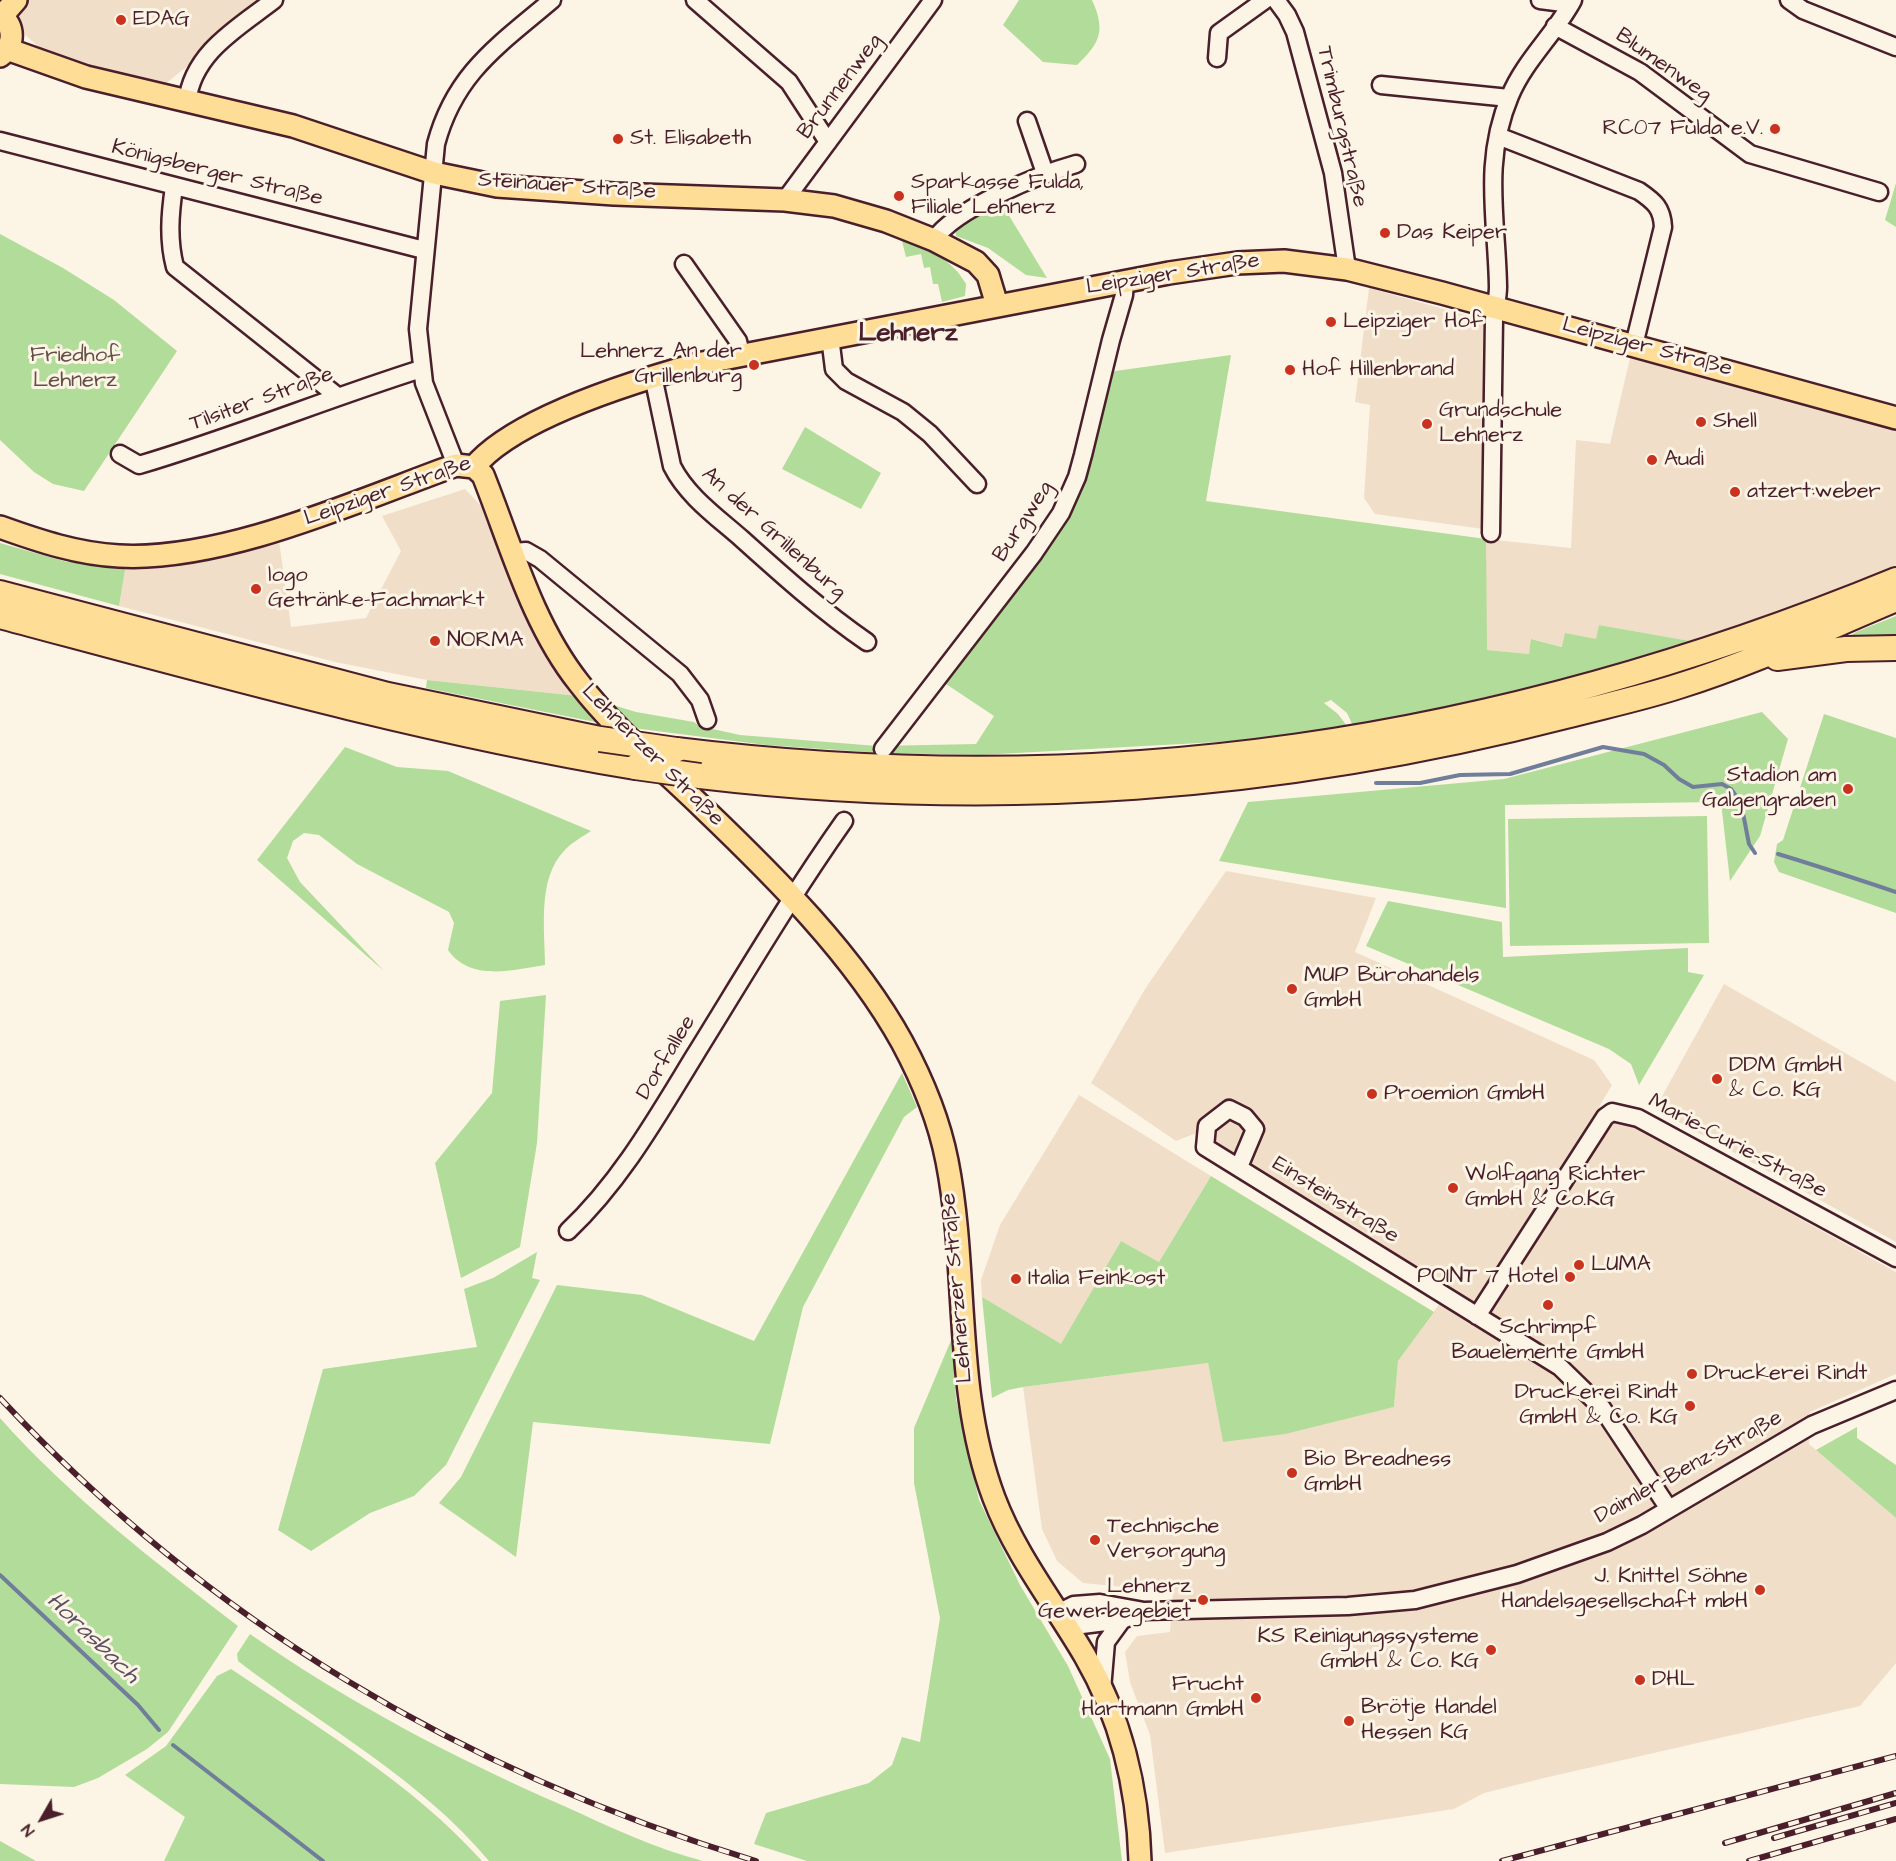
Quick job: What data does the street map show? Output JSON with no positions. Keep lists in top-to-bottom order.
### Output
{
  "streets": {
    "main road": ["Steinauer Straße", "Leipziger Straße", "Lehnerzer Straße"],
    "street": [
      "Blumenweg",
      "Brunnenweg",
      "Trimburgstraße",
      "Königsberger Straße",
      "Tilsiter Straße",
      "Burgweg",
      "An der Grillenburg",
      "Dorfallee",
      "Marie-Curie-Straße",
      "Einsteinstraße",
      "Daimler-Benz-Straße"
    ]
  },
  "crossings": [
    ["Brunnenweg", "Steinauer Straße"],
    ["Trimburgstraße", "Leipziger Straße"],
    ["Steinauer Straße", "Leipziger Straße"],
    ["Leipziger Straße", "Burgweg"],
    ["Leipziger Straße", "An der Grillenburg"],
    ["Leipziger Straße", "Lehnerzer Straße"],
    ["Lehnerzer Straße", "Dorfallee"],
    ["Lehnerzer Straße", "Daimler-Benz-Straße"],
    ["Marie-Curie-Straße", "Einsteinstraße"],
    ["Einsteinstraße", "Daimler-Benz-Straße"]
  ],
  "districts": ["Lehnerz"],
  "water": ["Horasbach"],
  "parks": ["Friedhof Lehnerz"],
  "places": [
    "EDAG",
    "RC07 Fulda e.V.",
    "St. Elisabeth",
    "Sparkasse Fulda, Filiale Lehnerz",
    "Das Keiper",
    "Leipziger Hof",
    "Lehnerz An der Grillenburg",
    "Hof Hillenbrand",
    "Shell",
    "Grundschule Lehnerz",
    "Audi",
    "atzert:weber",
    "logo Getränke-Fachmarkt",
    "NORMA",
    "Stadion am Galgengraben",
    "MUP Bürohandels GmbH",
    "DDM GmbH & Co. KG",
    "Proemion GmbH",
    "Wolfgang Richter GmbH & Co.KG",
    "LUMA",
    "POINT 7 Hotel",
    "Italia Feinkost",
    "Schrimpf Bauelemente GmbH",
    "Druckerei Rindt",
    "Druckerei Rindt GmbH & Co. KG",
    "Bio Breadness GmbH",
    "Technische Versorgung",
    "J. Knittel Söhne Handelsgesellschaft mbH",
    "Lehnerz Gewerbegebiet",
    "KS Reinigungssysteme GmbH & Co. KG",
    "DHL",
    "Frucht Hartmann GmbH",
    "Brötje Handel Hessen KG"
  ],
  "north": "bottom left"
}
